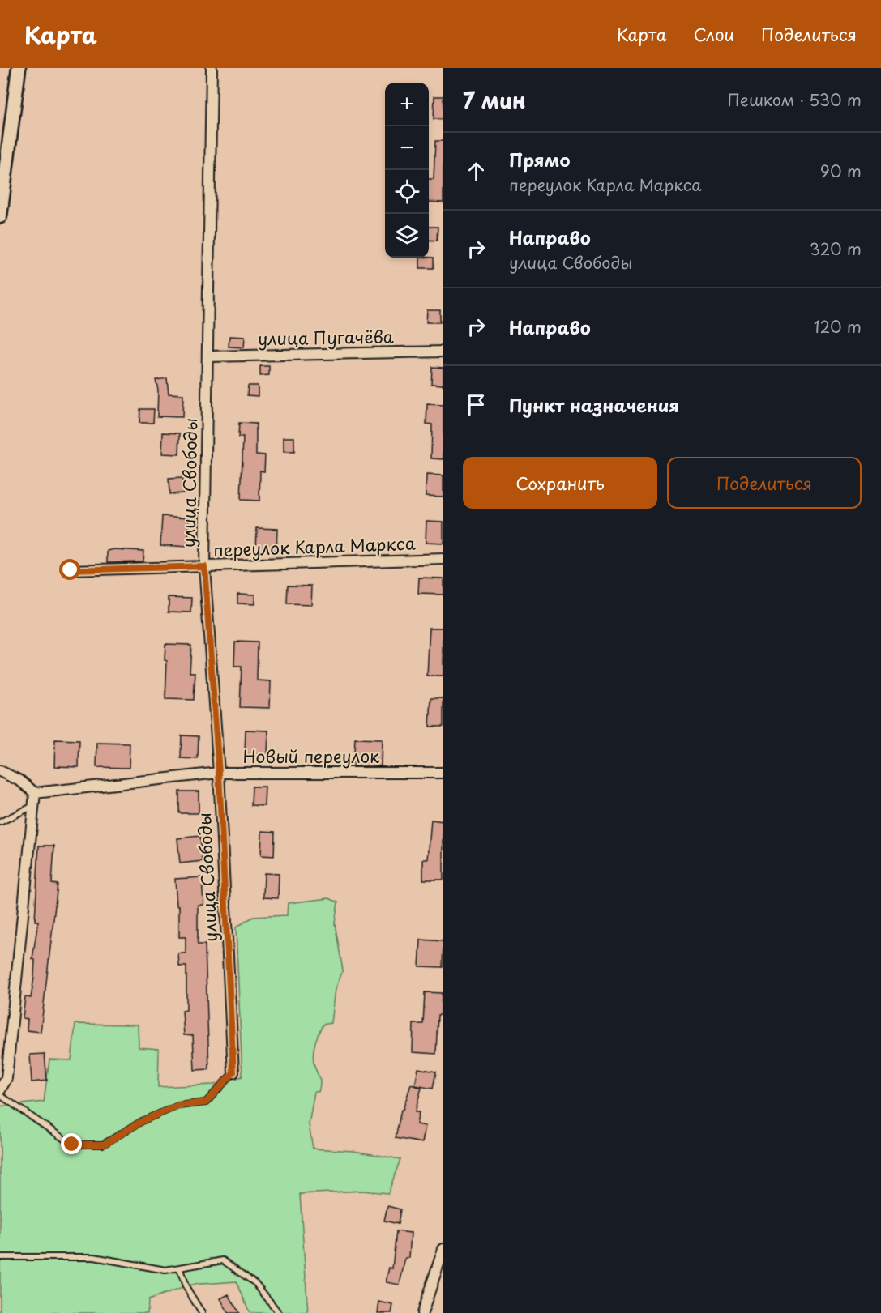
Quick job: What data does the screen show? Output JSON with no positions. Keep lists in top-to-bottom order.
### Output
{
  "streets": {
    "street": [
      "улица Пугачёва",
      "улица Свободы",
      "переулок Карла Маркса",
      "Новый переулок"
    ]
  },
  "crossings": [
    ["улица Пугачёва", "улица Свободы"],
    ["улица Свободы", "переулок Карла Маркса"],
    ["улица Свободы", "Новый переулок"]
  ],
  "page": {
    "header": "Карта",
    "nav": ["Карта", "Слои", "Поделиться"],
    "heading": ["7 мин", "Пешком · 530 m"],
    "map_buttons": ["+", "−"],
    "list": [
      ["Прямо", "переулок Карла Маркса", "90 m"],
      ["Направо", "улица Свободы", "320 m"],
      ["Направо", "120 m"],
      "Пункт назначения"
    ],
    "buttons": ["Сохранить", "Поделиться"]
  }
}
